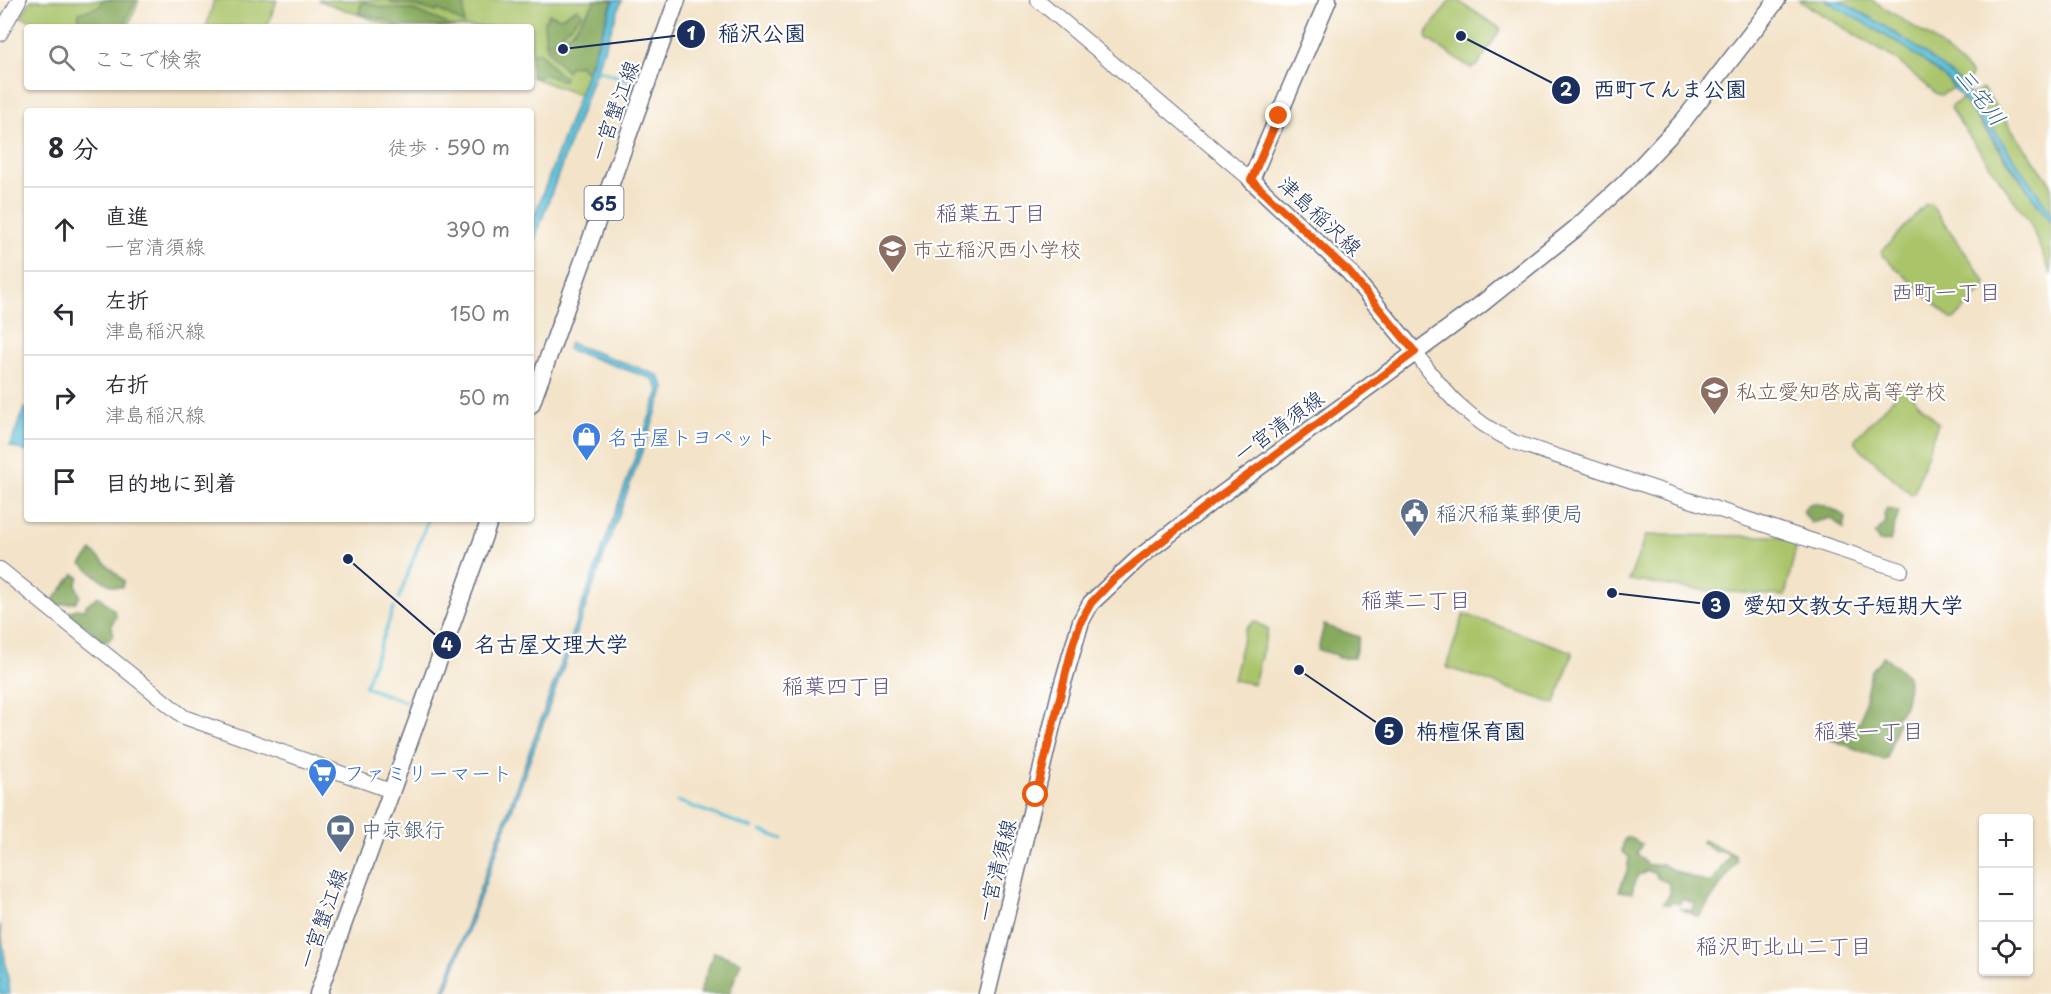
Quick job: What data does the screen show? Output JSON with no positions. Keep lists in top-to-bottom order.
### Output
{
  "streets": {
    "main road": [
      "一宮蟹江線",
      "65",
      "津島稲沢線",
      "一宮清須線"
    ]
  },
  "crossings": [
    ["津島稲沢線", "一宮清須線"]
  ],
  "districts": [
    "稲葉五丁目",
    "西町一丁目",
    "稲葉二丁目",
    "稲葉四丁目",
    "稲葉一丁目",
    "稲沢町北山二丁目"
  ],
  "water": ["三宅川"],
  "places": {
    "other": [
      "西町てんま公園",
      "稲沢公園",
      "名古屋文理大学",
      "愛知文教女子短期大学",
      "栴檀保育園"
    ],
    "school or university": ["市立稲沢西小学校", "私立愛知啓成高等学校"],
    "shop": ["名古屋トヨペット"],
    "public building": ["稲沢稲葉郵便局"],
    "supermarket": ["ファミリーマート"],
    "bank": ["中京銀行"]
  },
  "page": {
    "search": "ここで検索",
    "heading": ["8 分", "徒歩 · 590 m"],
    "list": [
      ["直進", "一宮清須線", "390 m"],
      ["左折", "津島稲沢線", "150 m"],
      ["右折", "津島稲沢線", "50 m"],
      "目的地に到着"
    ],
    "map_buttons": ["+", "−"]
  }
}
